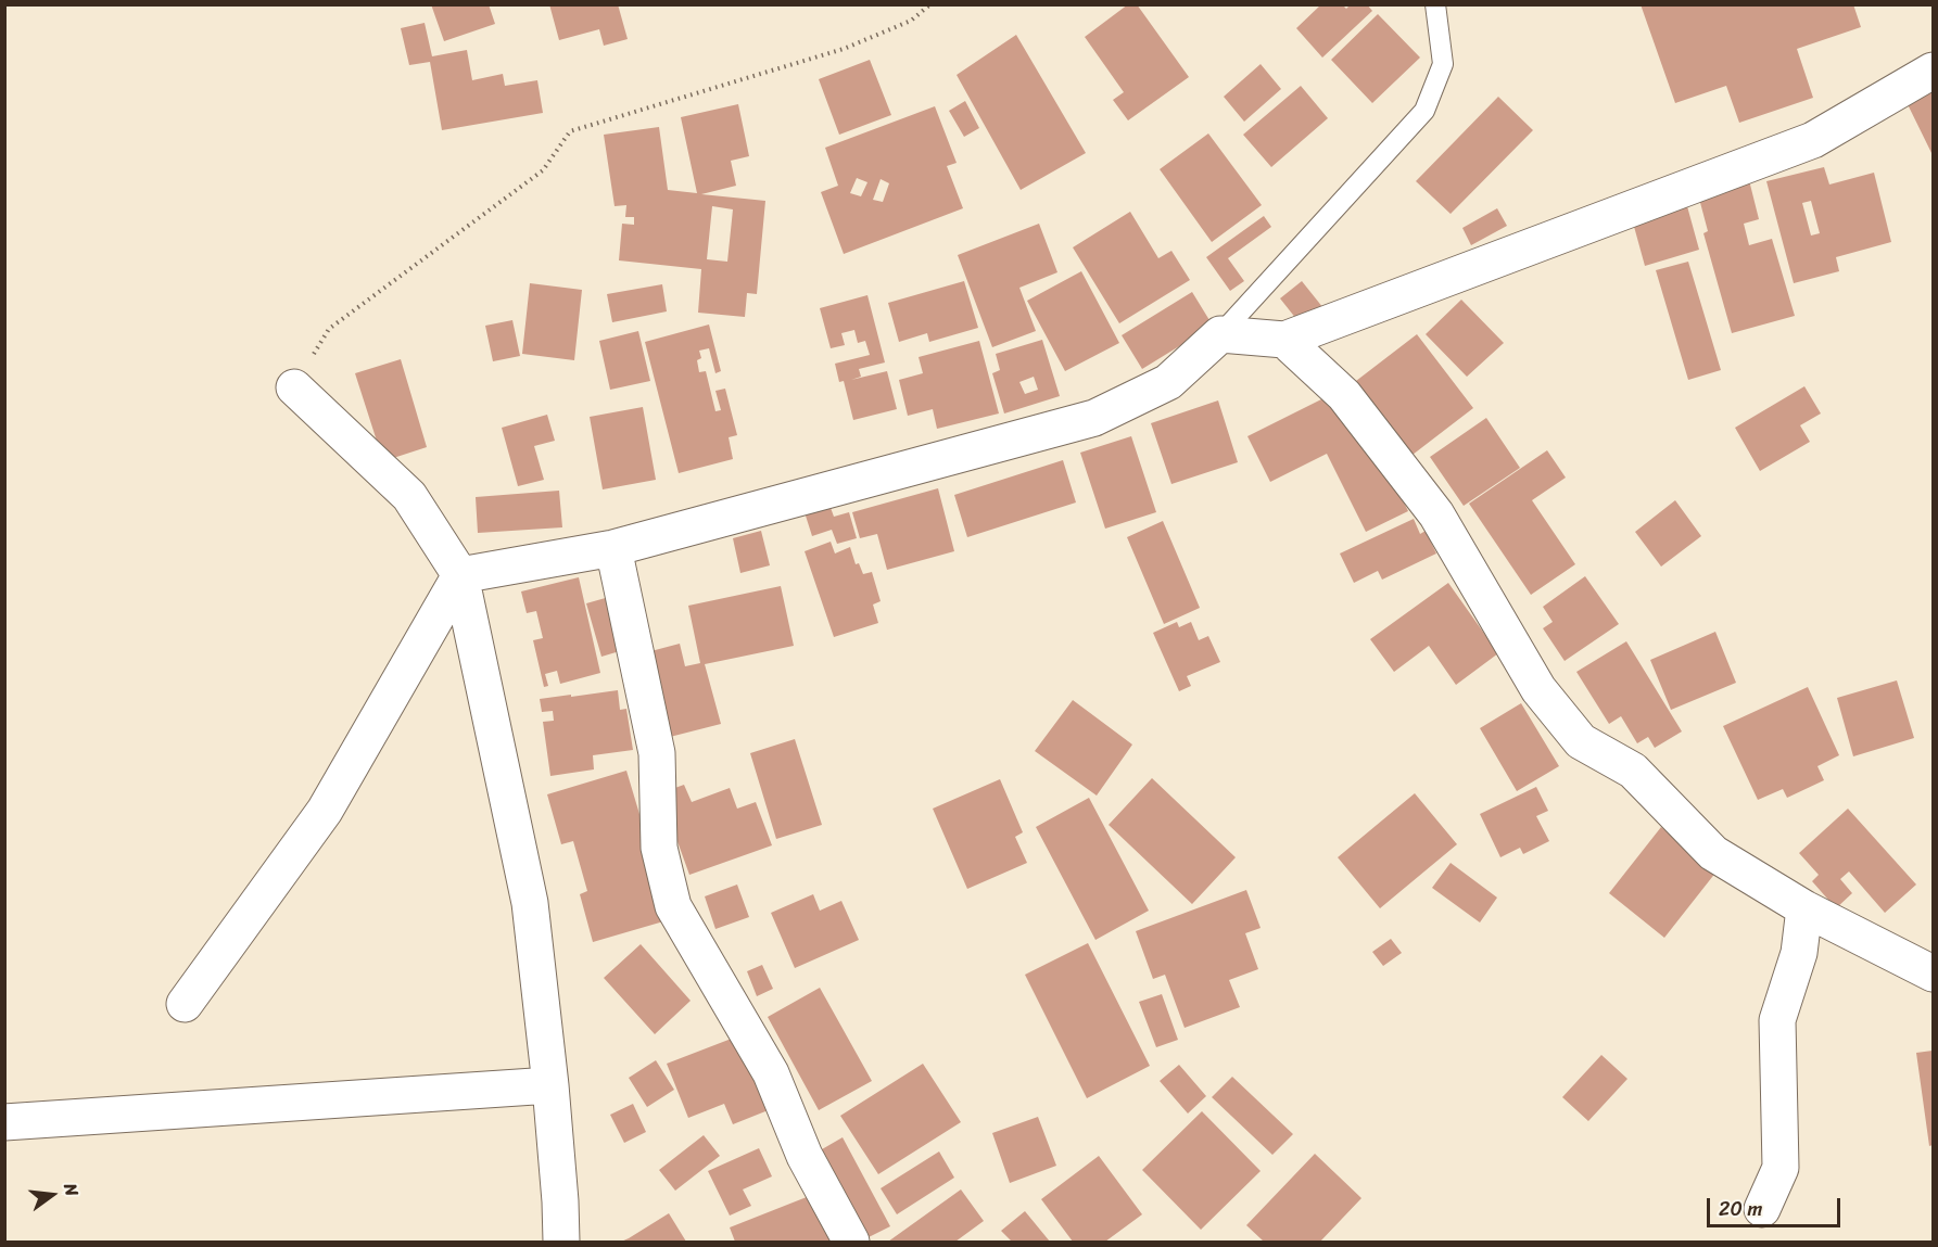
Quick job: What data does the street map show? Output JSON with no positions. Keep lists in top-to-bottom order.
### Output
{
  "scale_bar": "20 m",
  "north": "right"
}
